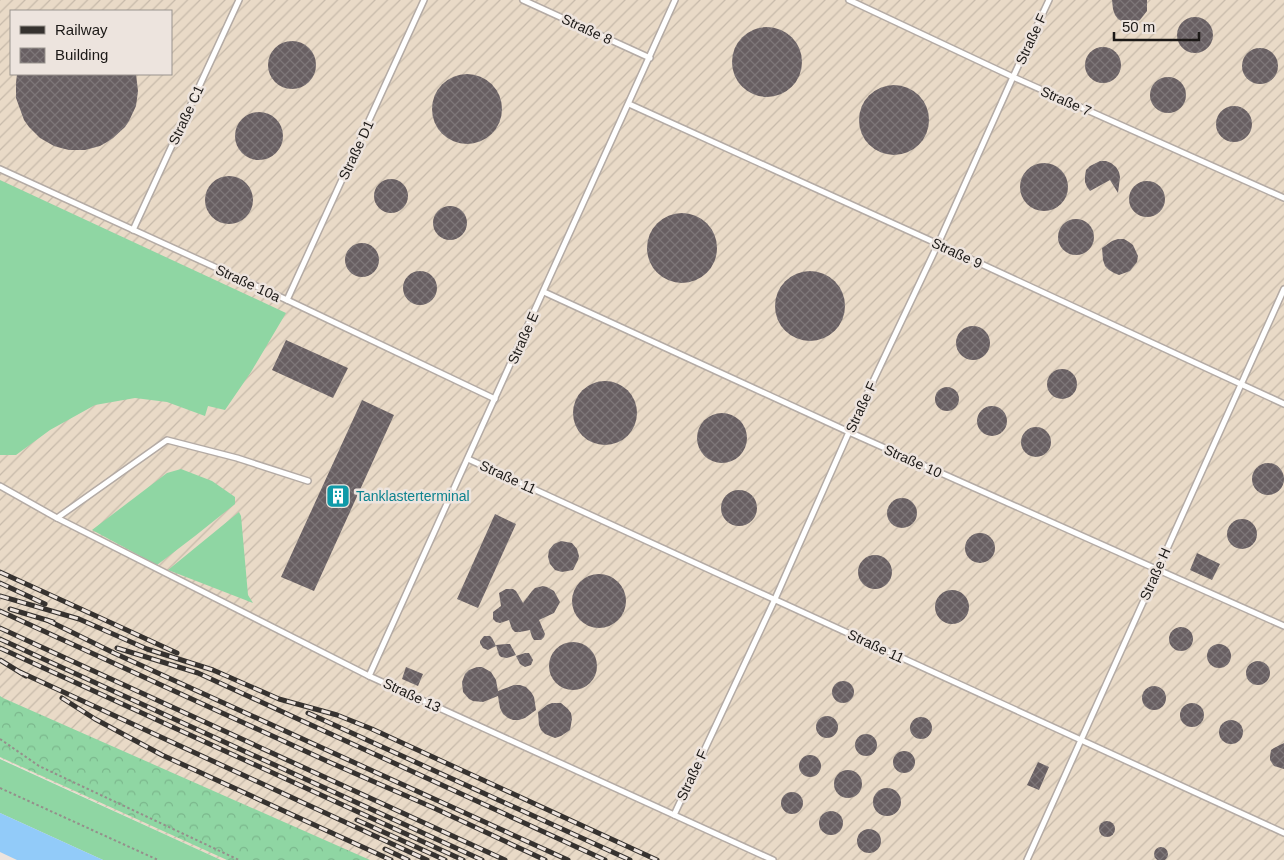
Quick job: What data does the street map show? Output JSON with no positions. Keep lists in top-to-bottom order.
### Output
{
  "streets": {
    "lane": [
      "Straße 8",
      "Straße F",
      "Straße 7",
      "Straße C1",
      "Straße D1",
      "Straße 9",
      "Straße 10a",
      "Straße E",
      "Straße 10",
      "Straße 11",
      "Straße H",
      "Straße 13"
    ]
  },
  "crossings": [
    ["Straße 8", "Straße E"],
    ["Straße F", "Straße 7"],
    ["Straße F", "Straße 9"],
    ["Straße F", "Straße 10"],
    ["Straße F", "Straße 11"],
    ["Straße F", "Straße 13"],
    ["Straße C1", "Straße 10a"],
    ["Straße D1", "Straße 10a"],
    ["Straße 9", "Straße E"],
    ["Straße 9", "Straße H"],
    ["Straße 10a", "Straße E"],
    ["Straße E", "Straße 10"],
    ["Straße E", "Straße 11"],
    ["Straße E", "Straße 13"],
    ["Straße 10", "Straße H"],
    ["Straße 11", "Straße H"]
  ],
  "places": {
    "building": ["Tanklasterterminal"]
  },
  "legend": ["Railway", "Building"],
  "scale_bar": "50 m"
}
